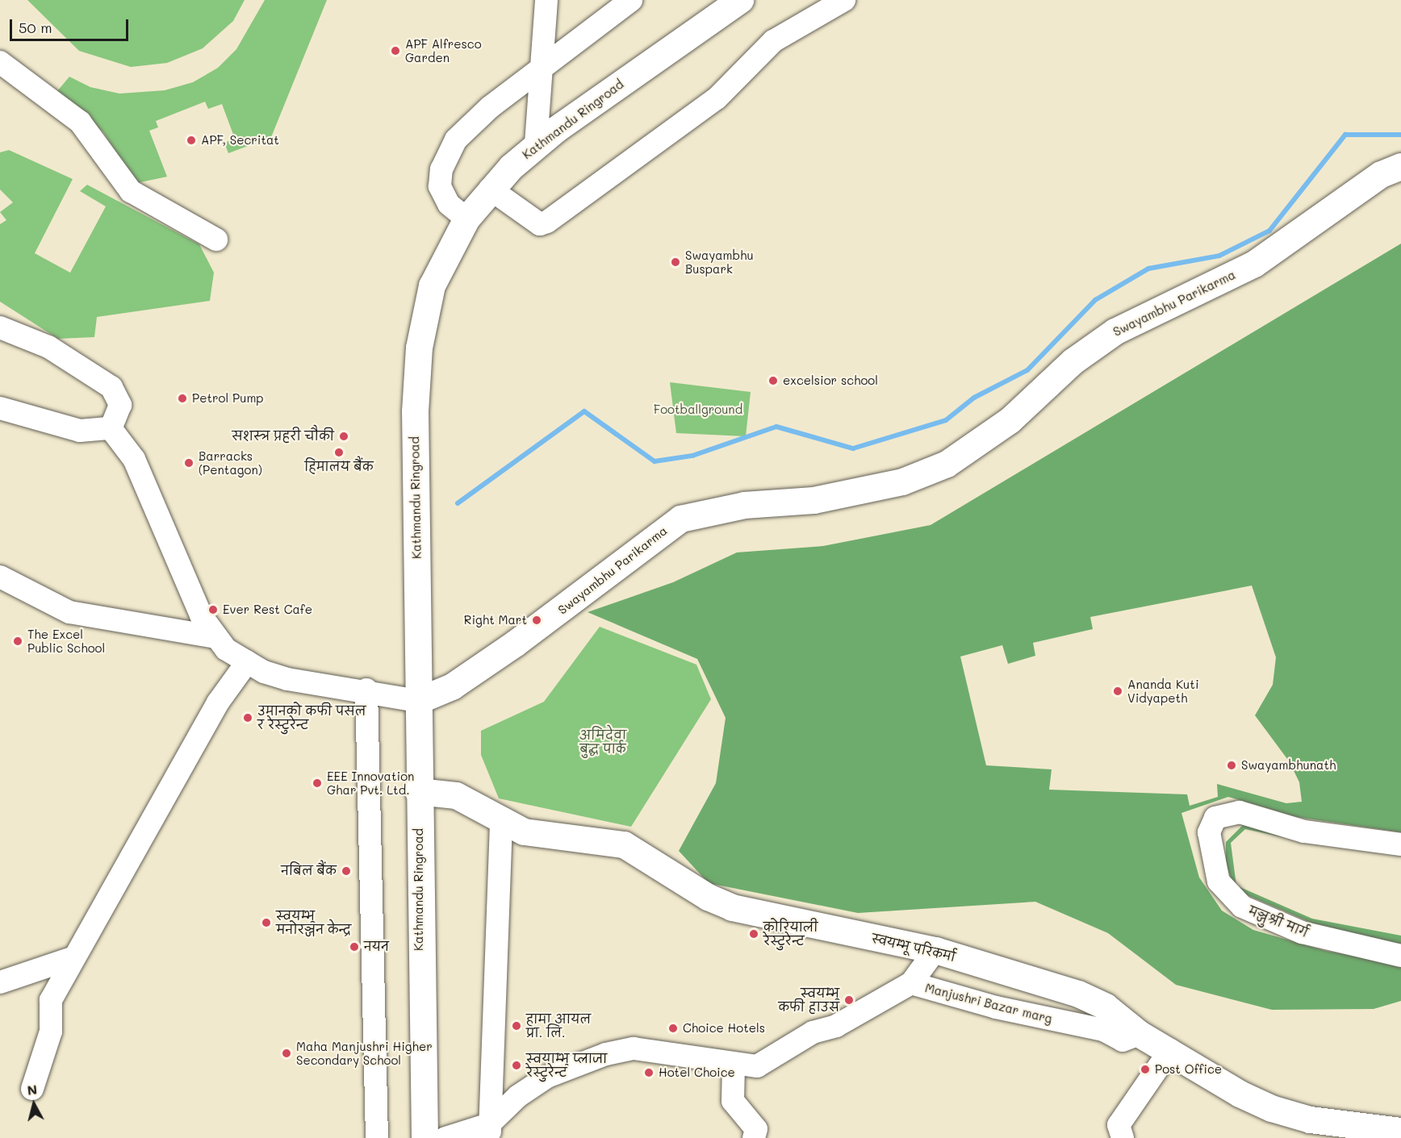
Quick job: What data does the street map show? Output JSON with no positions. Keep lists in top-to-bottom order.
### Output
{
  "streets": {
    "main road": ["Kathmandu Ringroad", "Swayambhu Parikarma", "स्वयम्भू परिकर्मा"],
    "street": ["मञ्जुश्री मार्ग", "Manjushri Bazar marg"]
  },
  "crossings": [
    ["Kathmandu Ringroad", "Swayambhu Parikarma"],
    ["Kathmandu Ringroad", "स्वयम्भू परिकर्मा"],
    ["स्वयम्भू परिकर्मा", "Manjushri Bazar marg"]
  ],
  "parks": ["Footballground", "अमिदेवा बुद्ध पार्क"],
  "places": [
    "APF Alfresco Garden",
    "APF, Secritat",
    "Swayambhu Buspark",
    "excelsior school",
    "Petrol Pump",
    "सशस्त्र प्रहरी चौकी",
    "हिमालय बैंक",
    "Barracks (Pentagon)",
    "Ever Rest Cafe",
    "Right Mart",
    "The Excel Public School",
    "Ananda Kuti Vidyapeth",
    "उमानको कफी पसल र रेस्टुरेन्ट",
    "Swayambhunath",
    "EEE Innovation Ghar Pvt. Ltd.",
    "नबिल बैंक",
    "स्वयम्भू मनोरञ्जन केन्द्र",
    "कोरियाली रेस्टुरेन्ट",
    "नयन",
    "स्वयम्भू कफी हाउस",
    "हामा आयल प्रा. लि.",
    "Choice Hotels",
    "Maha Manjushri Higher Secondary School",
    "स्वयाम्भु प्लाजा रेस्टुरेन्ट",
    "Post Office",
    "Hotel Choice"
  ],
  "scale_bar": "50 m",
  "north": "top"
}
